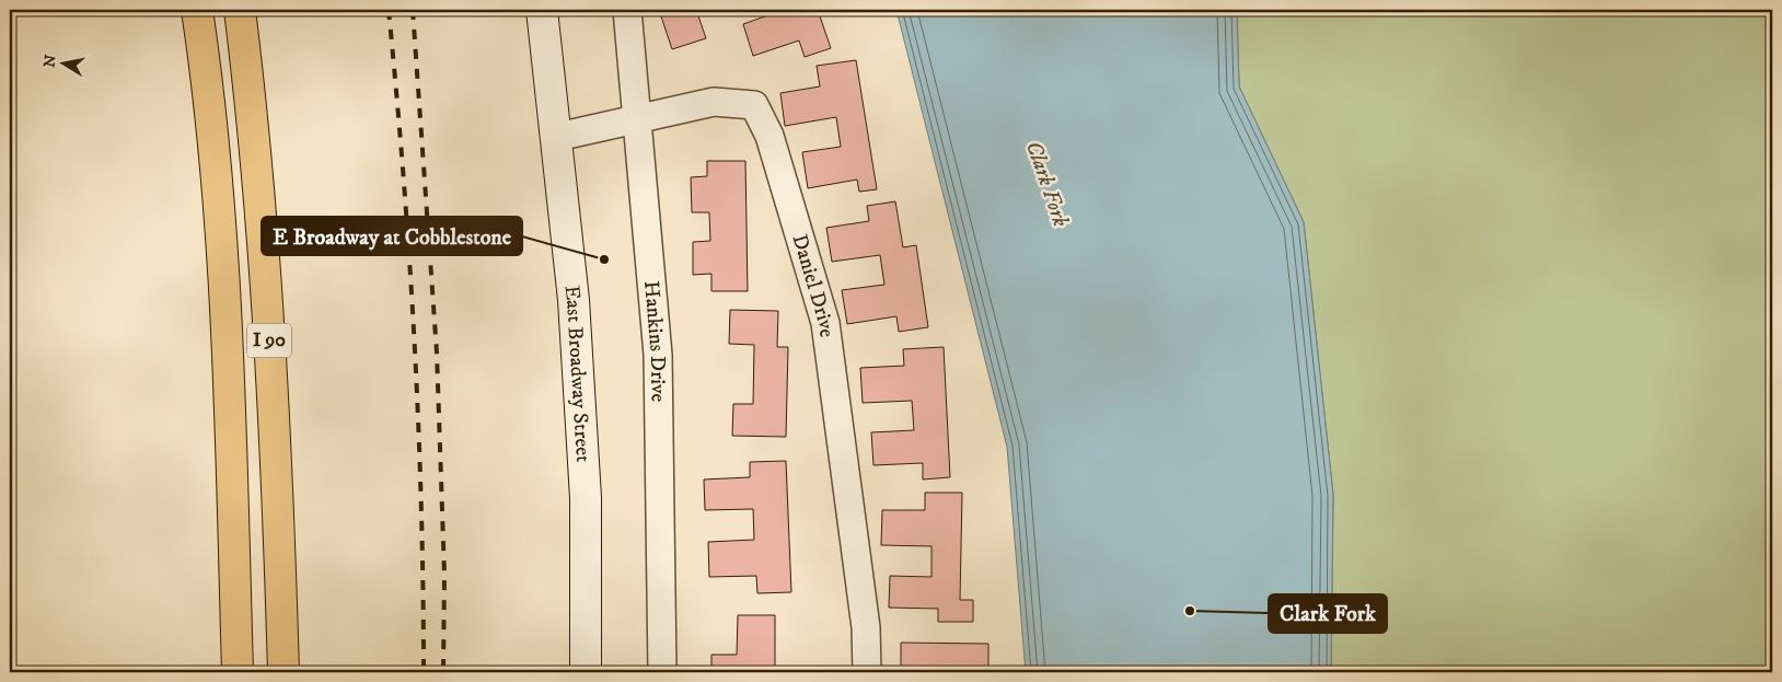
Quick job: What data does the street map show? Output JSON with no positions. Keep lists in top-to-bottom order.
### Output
{
  "streets": {
    "highway": ["I 90"],
    "main road": ["East Broadway Street"],
    "street": ["Daniel Drive", "Hankins Drive"]
  },
  "crossings": [
    ["Daniel Drive", "Hankins Drive"],
    ["Daniel Drive", "East Broadway Street"]
  ],
  "water": ["Clark Fork"],
  "places": ["E Broadway at Cobblestone", "Clark Fork"],
  "north": "left"
}
